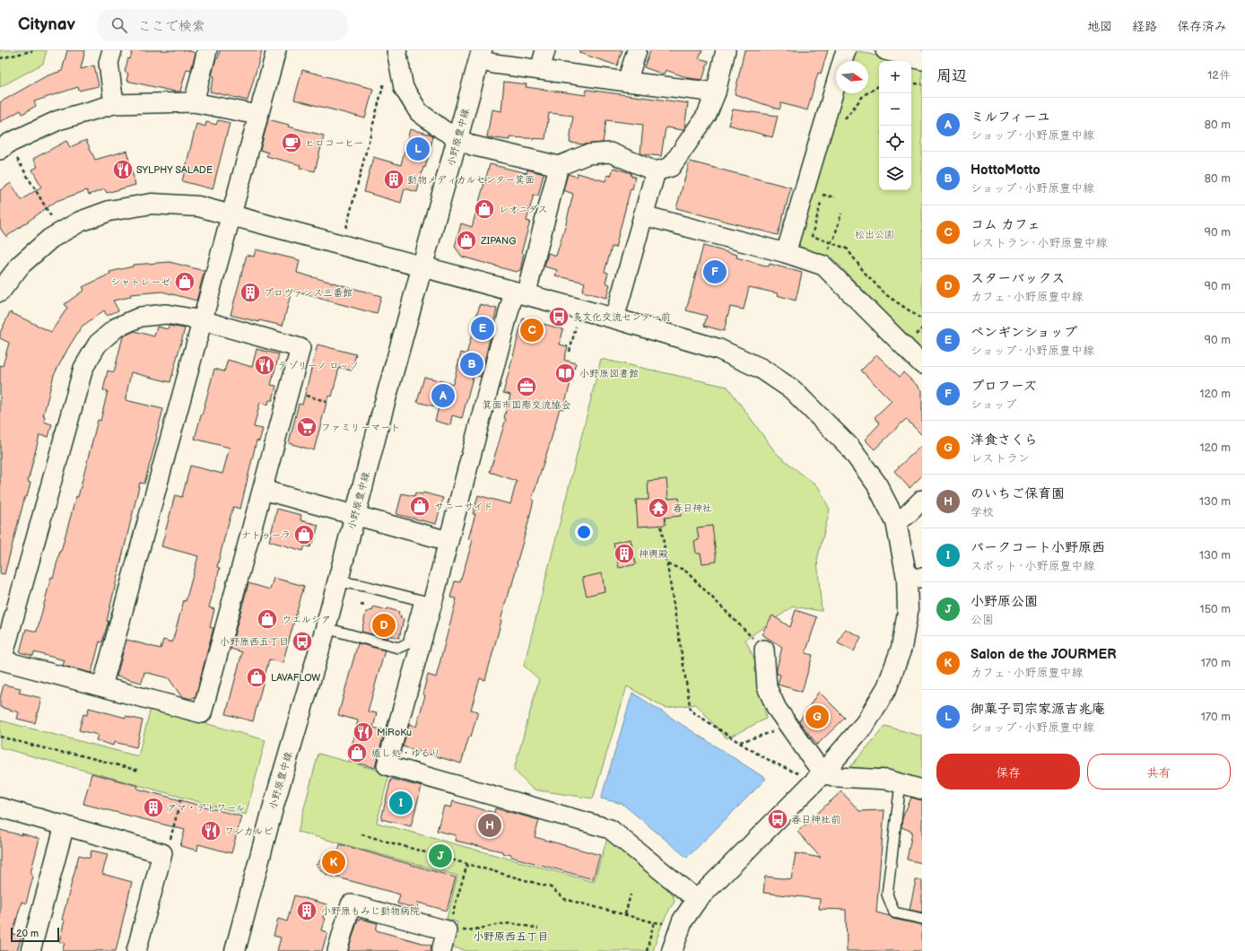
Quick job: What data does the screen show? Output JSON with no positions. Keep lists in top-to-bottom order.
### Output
{
  "streets": {
    "street": ["小野原豊中線"]
  },
  "districts": ["小野原西五丁目"],
  "parks": ["松出公園"],
  "places": {
    "cafe": ["ヒロコーヒー"],
    "restaurant": [
      "SYLPHY SALADE",
      "テゾリーノ ロッソ",
      "MiRoKu",
      "ワンカルビ"
    ],
    "building": [
      "動物メディカルセンター箕面",
      "プロヴァンス三番館",
      "神輿殿",
      "アマ・デトワール",
      "小野原もみじ動物病院"
    ],
    "shop": [
      "レオニダス",
      "ZIPANG",
      "シャトレーゼ",
      "サニーサイド",
      "ナトゥーラ",
      "ウエルシア",
      "LAVAFLOW",
      "癒し処・ゆるり"
    ],
    "bus stop": ["多文化交流センター前", "小野原西五丁目", "春日神社前"],
    "library": ["小野原図書館"],
    "office": ["箕面市国際交流協会"],
    "supermarket": ["ファミリーマート"],
    "temple": ["春日神社"]
  },
  "scale_bar": "20 m",
  "north": "right",
  "page": {
    "header": "Citynav",
    "search": "ここで検索",
    "nav": ["地図", "経路", "保存済み"],
    "heading": ["周辺", "12件"],
    "map_buttons": ["+", "−"],
    "list": [
      {
        "mark": "A",
        "name": "ミルフィーユ",
        "note": "ショップ · 小野原豊中線",
        "value": "80 m"
      },
      {
        "mark": "B",
        "name": "HottoMotto",
        "note": "ショップ · 小野原豊中線",
        "value": "80 m"
      },
      {
        "mark": "C",
        "name": "コム カフェ",
        "note": "レストラン · 小野原豊中線",
        "value": "90 m"
      },
      {
        "mark": "D",
        "name": "スターバックス",
        "note": "カフェ · 小野原豊中線",
        "value": "90 m"
      },
      {
        "mark": "E",
        "name": "ペンギンショップ",
        "note": "ショップ · 小野原豊中線",
        "value": "90 m"
      },
      {
        "mark": "F",
        "name": "プロフーズ",
        "note": "ショップ",
        "value": "120 m"
      },
      {
        "mark": "G",
        "name": "洋食さくら",
        "note": "レストラン",
        "value": "120 m"
      },
      {
        "mark": "H",
        "name": "のいちご保育園",
        "note": "学校",
        "value": "130 m"
      },
      {
        "mark": "I",
        "name": "パークコート小野原西",
        "note": "スポット · 小野原豊中線",
        "value": "130 m"
      },
      {
        "mark": "J",
        "name": "小野原公園",
        "note": "公園",
        "value": "150 m"
      },
      {
        "mark": "K",
        "name": "Salon de the JOURMER",
        "note": "カフェ · 小野原豊中線",
        "value": "170 m"
      },
      {
        "mark": "L",
        "name": "御菓子司宗家源吉兆庵",
        "note": "ショップ · 小野原豊中線",
        "value": "170 m"
      }
    ],
    "pins": [
      "L",
      "F",
      "E",
      "C",
      "B",
      "A",
      "D",
      "G",
      "I",
      "H",
      "J",
      "K"
    ],
    "buttons": ["保存", "共有"],
    "scale": "20 m"
  }
}
